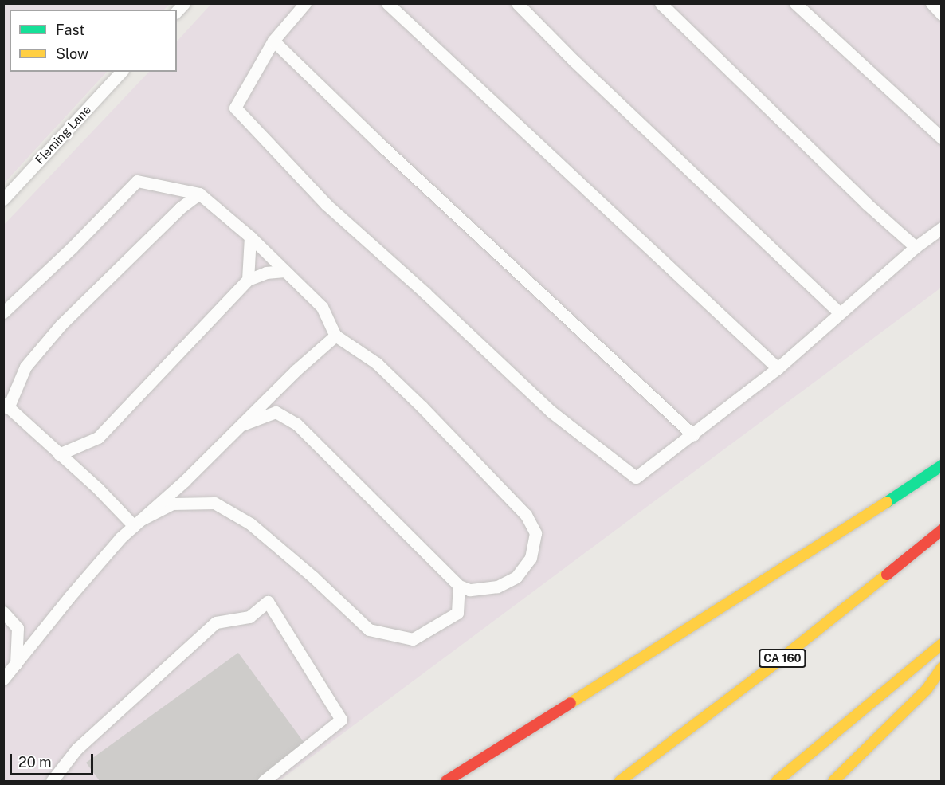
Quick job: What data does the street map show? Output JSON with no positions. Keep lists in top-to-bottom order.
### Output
{
  "streets": {
    "highway": ["CA 160"],
    "lane": ["Fleming Lane"]
  },
  "legend": ["Fast", "Slow"],
  "scale_bar": "20 m"
}
